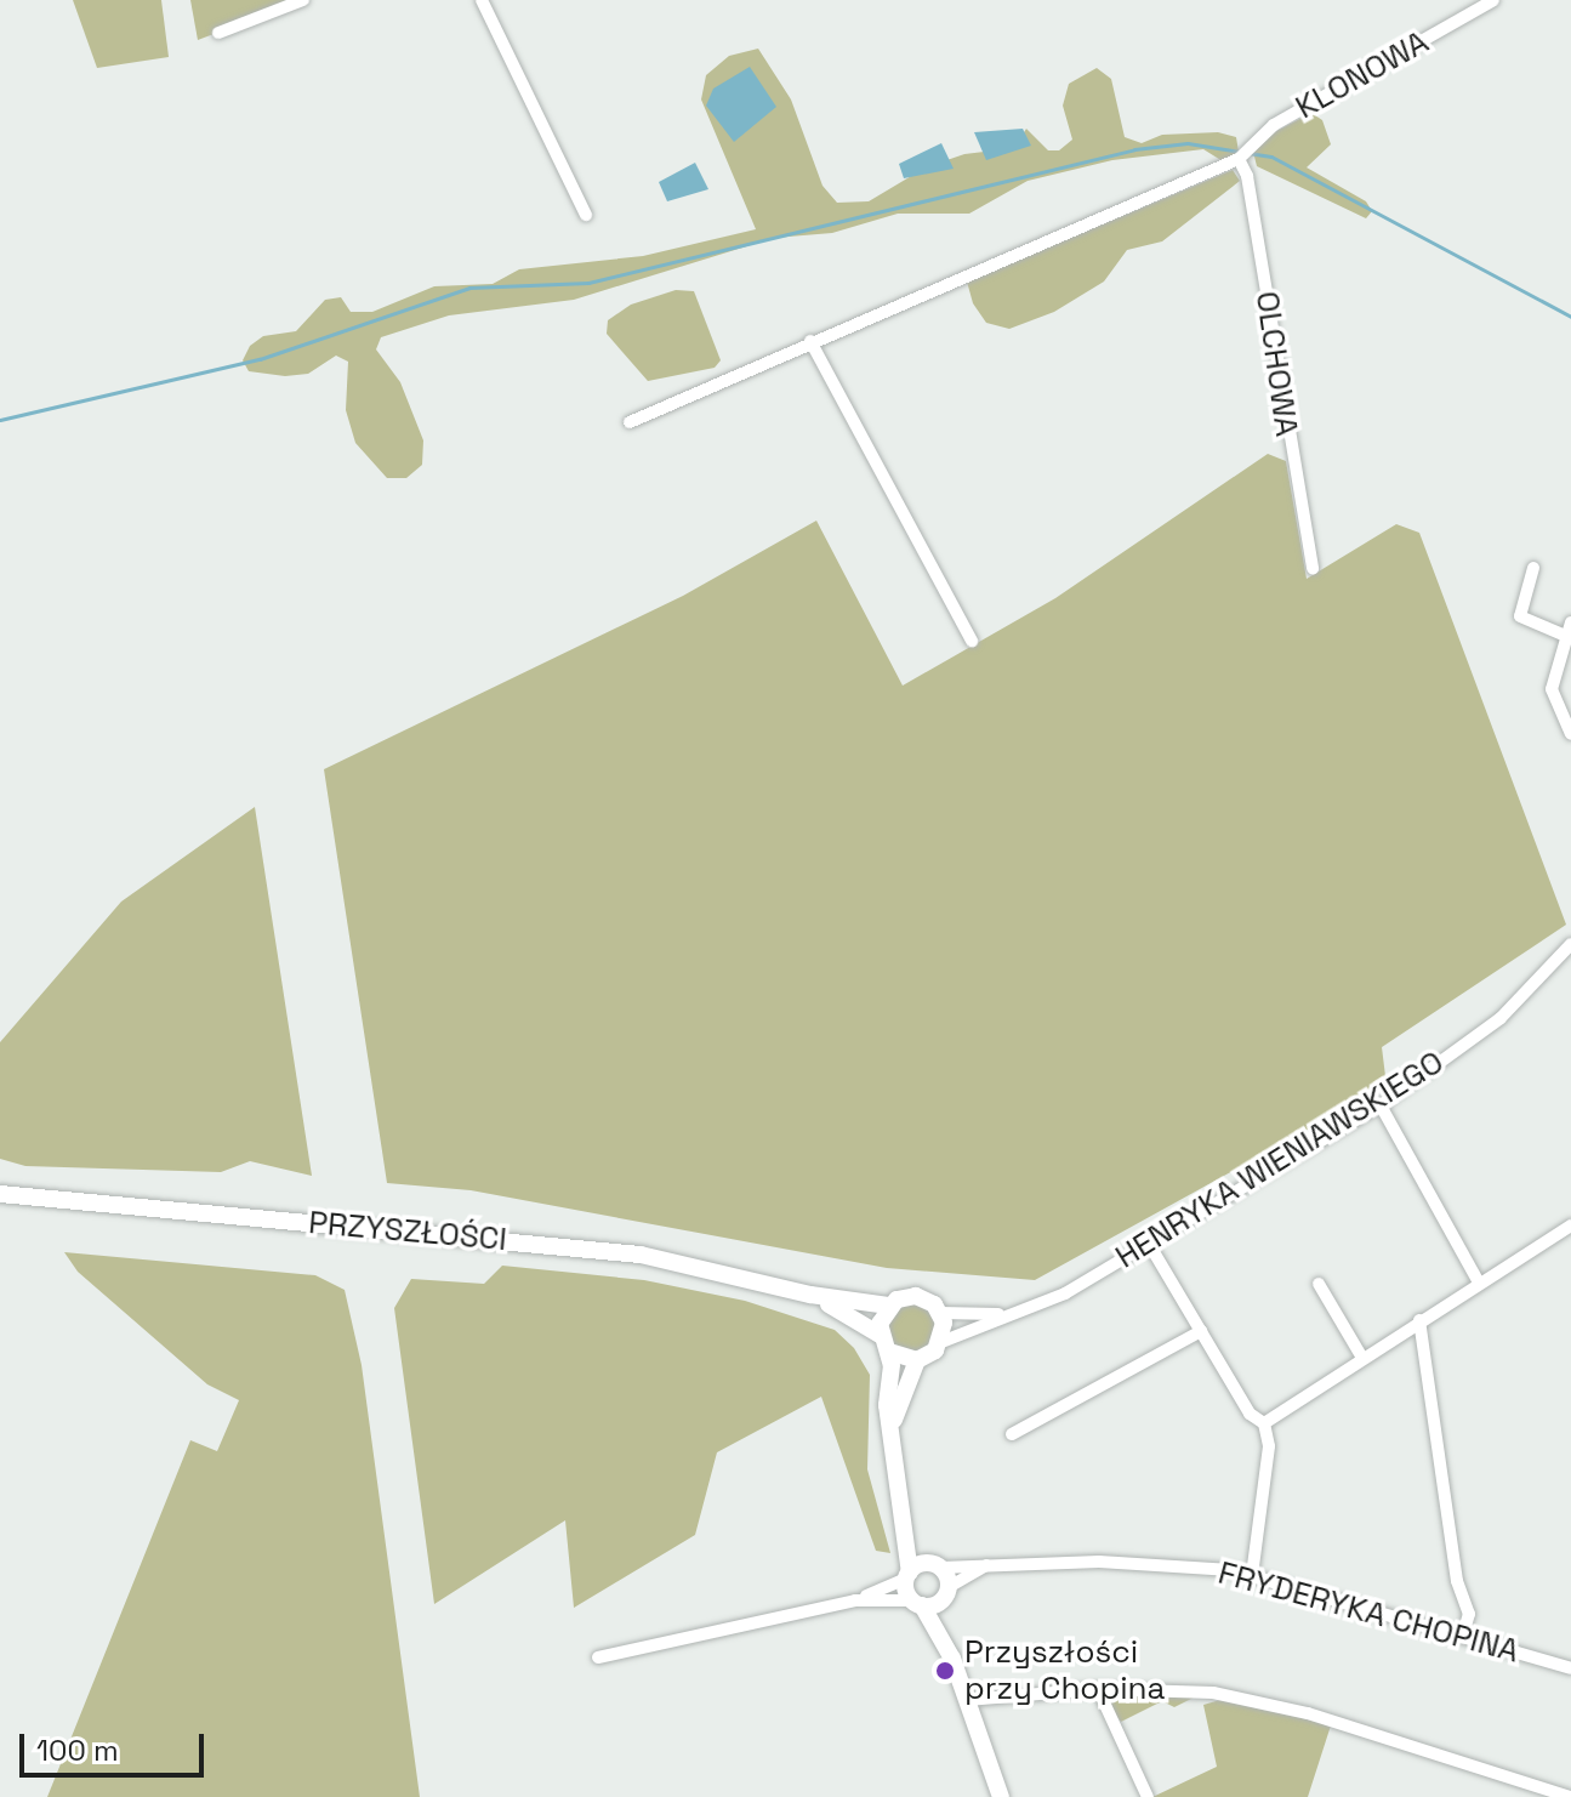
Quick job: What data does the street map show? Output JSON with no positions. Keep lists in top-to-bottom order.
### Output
{
  "streets": {
    "street": [
      "KLONOWA",
      "OLCHOWA",
      "HENRYKA WIENIAWSKIEGO",
      "PRZYSZŁOŚCI",
      "FRYDERYKA CHOPINA"
    ]
  },
  "crossings": [
    ["KLONOWA", "OLCHOWA"],
    ["HENRYKA WIENIAWSKIEGO", "PRZYSZŁOŚCI"]
  ],
  "places": ["Przyszłości przy Chopina"],
  "scale_bar": "100 m"
}
